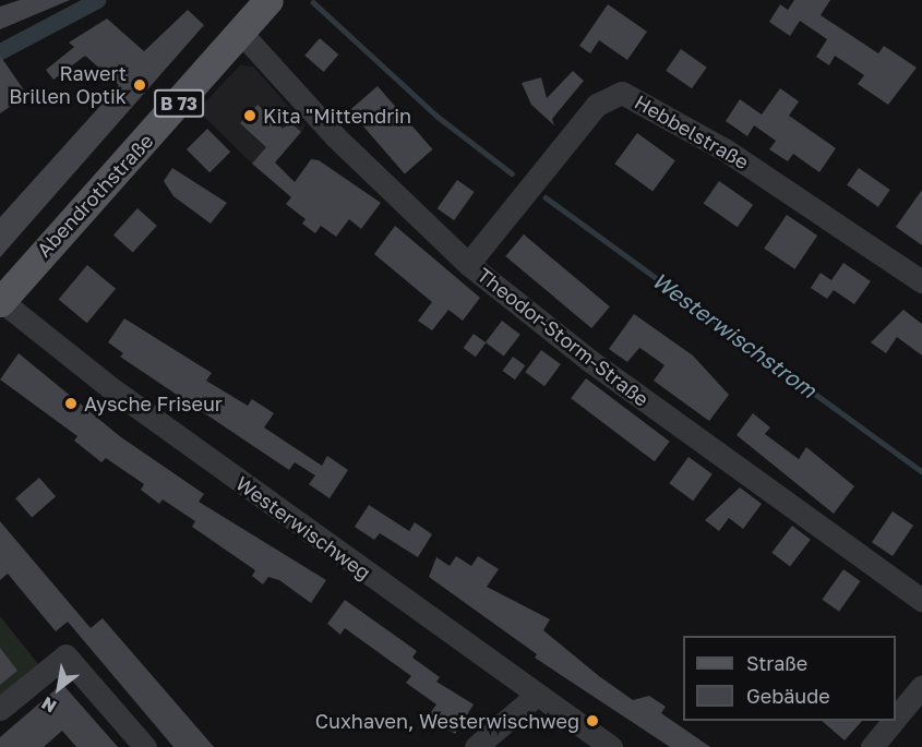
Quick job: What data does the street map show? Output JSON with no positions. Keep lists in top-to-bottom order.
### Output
{
  "streets": {
    "main road": ["B 73", "Abendrothstraße"],
    "street": ["Hebbelstraße", "Theodor-Storm-Straße", "Westerwischweg"]
  },
  "crossings": [
    ["Hebbelstraße", "Theodor-Storm-Straße"],
    ["Abendrothstraße", "Theodor-Storm-Straße"],
    ["Abendrothstraße", "Westerwischweg"]
  ],
  "water": ["Westerwischstrom"],
  "places": [
    "Rawert Brillen Optik",
    "Kita \"Mittendrin",
    "Aysche Friseur",
    "Cuxhaven, Westerwischweg"
  ],
  "legend": ["Straße", "Gebäude"],
  "north": "bottom left"
}
